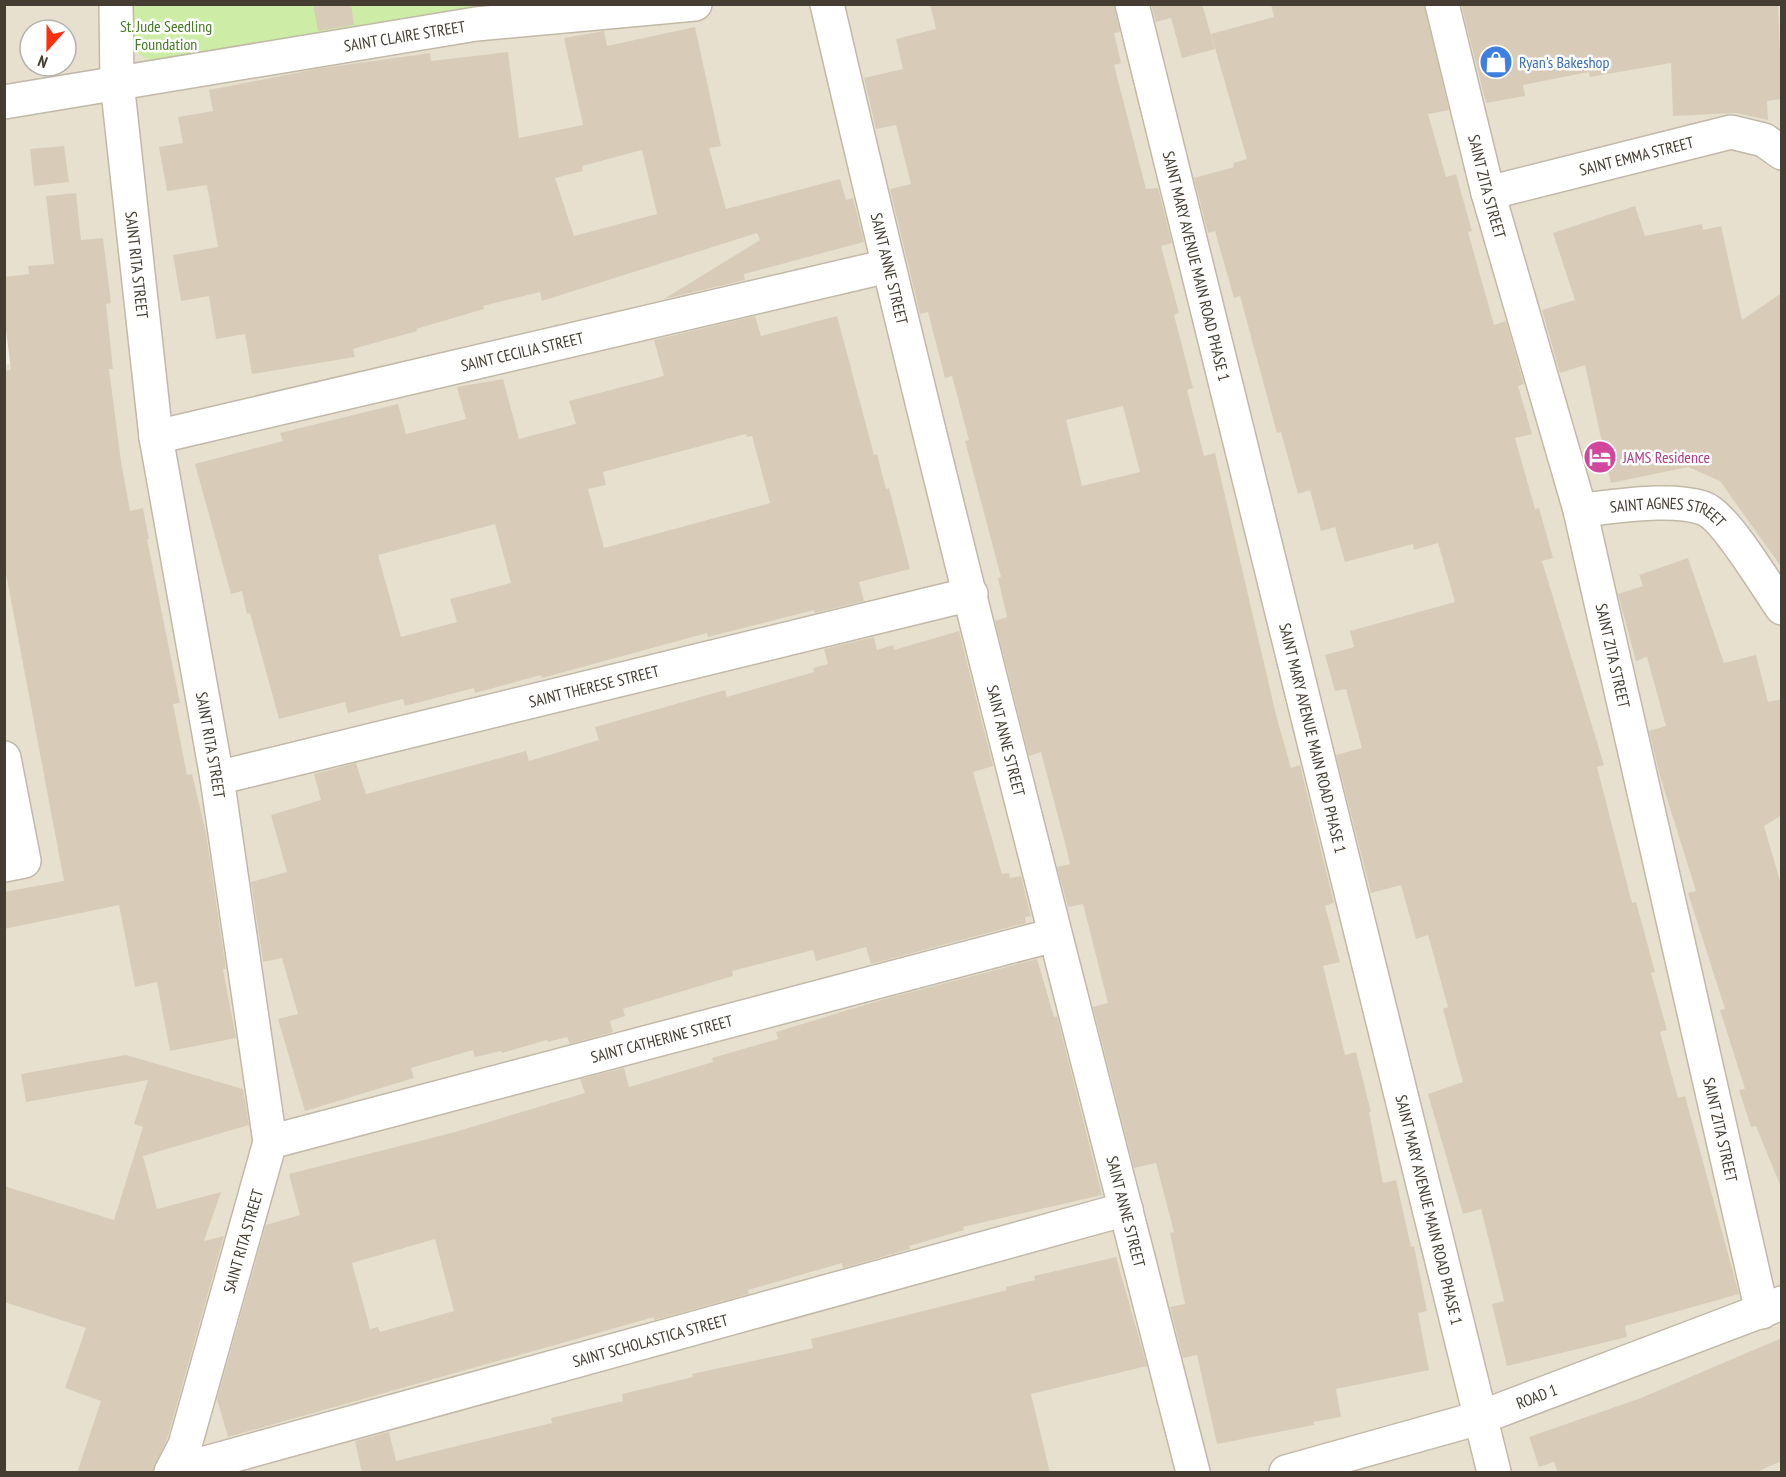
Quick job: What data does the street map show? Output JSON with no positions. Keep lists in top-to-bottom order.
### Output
{
  "streets": {
    "street": [
      "SAINT CLAIRE STREET",
      "SAINT EMMA STREET",
      "SAINT ZITA STREET",
      "SAINT RITA STREET",
      "SAINT MARY AVENUE MAIN ROAD PHASE 1",
      "SAINT ANNE STREET",
      "SAINT CECILIA STREET",
      "SAINT AGNES STREET",
      "SAINT THERESE STREET",
      "SAINT CATHERINE STREET",
      "SAINT SCHOLASTICA STREET",
      "ROAD 1"
    ]
  },
  "crossings": [
    ["SAINT CLAIRE STREET", "SAINT RITA STREET"],
    ["SAINT EMMA STREET", "SAINT ZITA STREET"],
    ["SAINT ZITA STREET", "SAINT AGNES STREET"],
    ["SAINT ZITA STREET", "ROAD 1"],
    ["SAINT RITA STREET", "SAINT CECILIA STREET"],
    ["SAINT RITA STREET", "SAINT THERESE STREET"],
    ["SAINT RITA STREET", "SAINT CATHERINE STREET"],
    ["SAINT RITA STREET", "SAINT SCHOLASTICA STREET"],
    ["SAINT MARY AVENUE MAIN ROAD PHASE 1", "ROAD 1"],
    ["SAINT ANNE STREET", "SAINT CECILIA STREET"],
    ["SAINT ANNE STREET", "SAINT THERESE STREET"],
    ["SAINT ANNE STREET", "SAINT CATHERINE STREET"],
    ["SAINT ANNE STREET", "SAINT SCHOLASTICA STREET"]
  ],
  "parks": ["St. Jude Seedling Foundation"],
  "places": {
    "shop": ["Ryan's Bakeshop"],
    "hotel": ["JAMS Residence"]
  },
  "north": "bottom"
}
